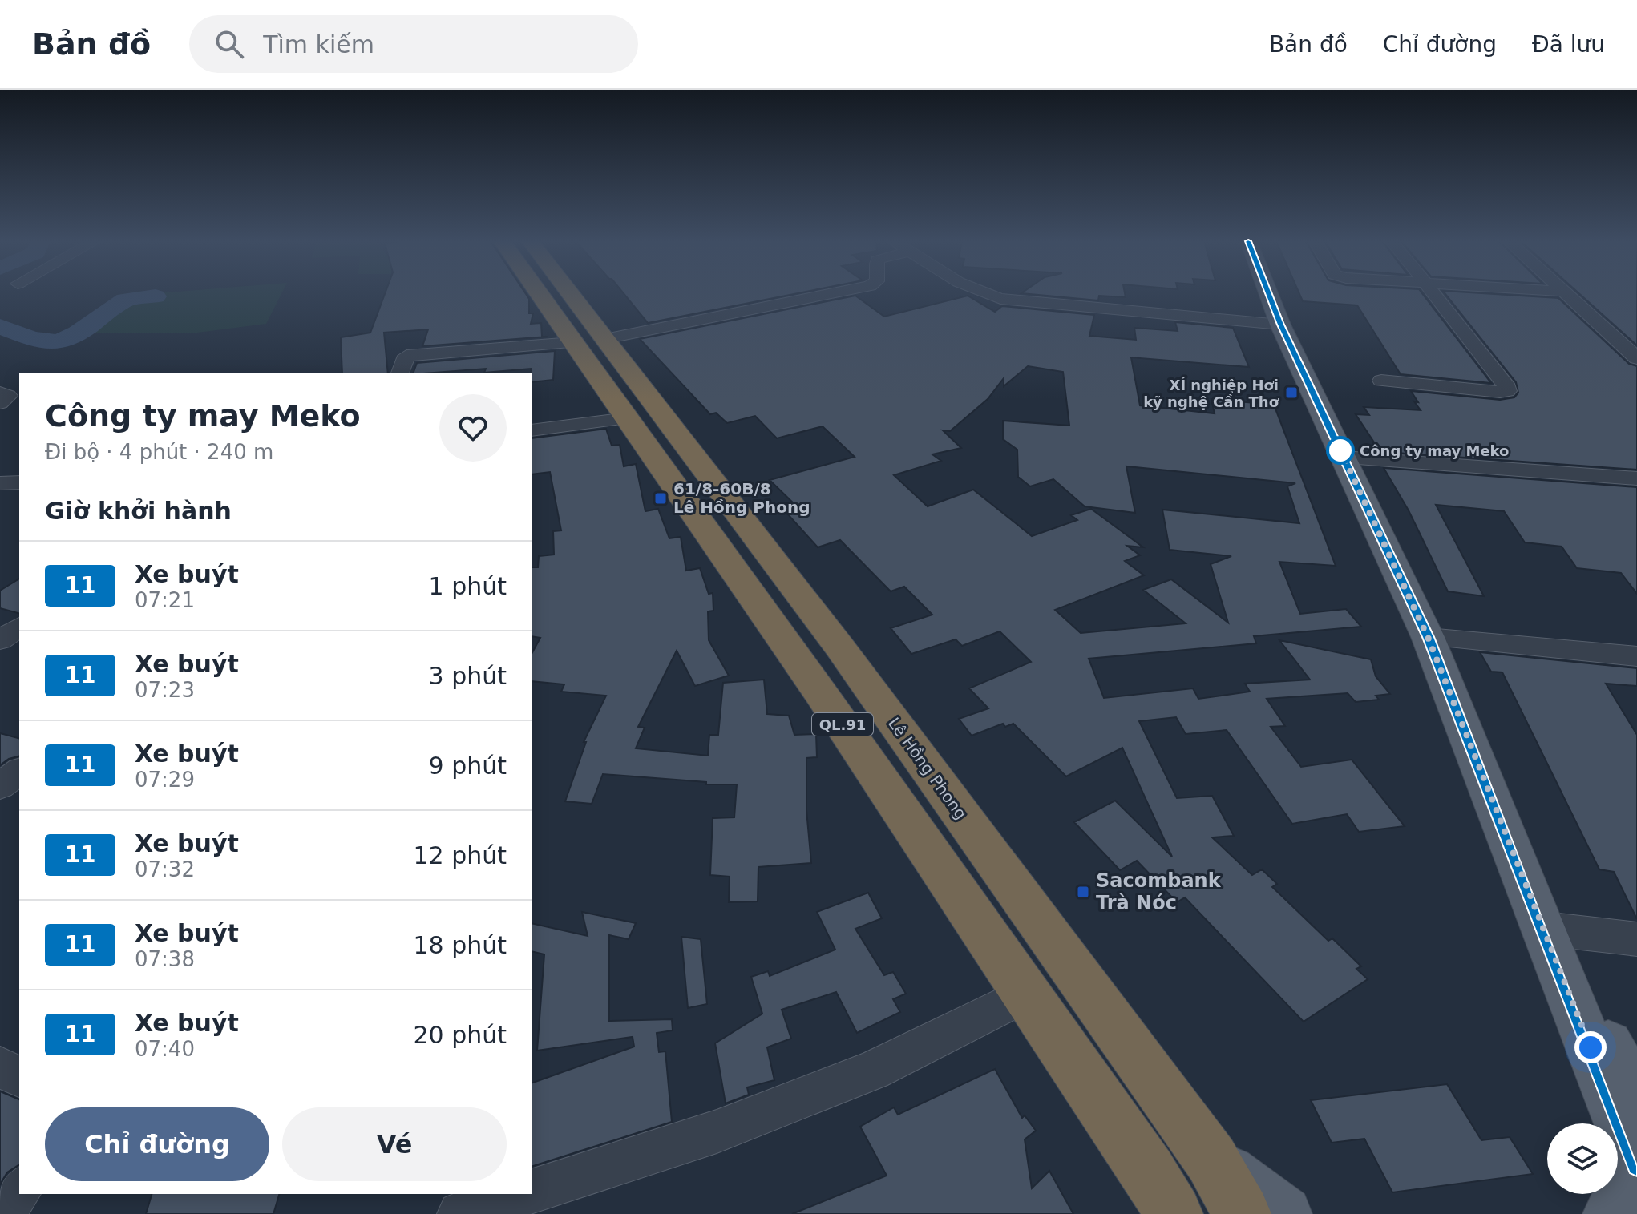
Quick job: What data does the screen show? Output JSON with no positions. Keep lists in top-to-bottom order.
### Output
{
  "streets": {
    "highway": ["QL.91", "Lê Hồng Phong"]
  },
  "places": {
    "transit": ["XÍ nghiệp Hơi kỹ nghệ Cần Thơ", "61/8-60B/8 Lê Hồng Phong", "Sacombank Trà Nóc"],
    "other": ["Công ty may Meko"]
  },
  "lines": ["bus line 11"],
  "page": {
    "header": "Bản đồ",
    "search": "Tìm kiếm",
    "nav": ["Bản đồ", "Chỉ đường", "Đã lưu"],
    "heading": [
      ["Công ty may Meko", "Đi bộ · 4 phút · 240 m"],
      "Giờ khởi hành"
    ],
    "list": [
      {
        "mark": "11",
        "name": "Xe buýt",
        "note": "07:21",
        "value": "1 phút"
      },
      {
        "mark": "11",
        "name": "Xe buýt",
        "note": "07:23",
        "value": "3 phút"
      },
      {
        "mark": "11",
        "name": "Xe buýt",
        "note": "07:29",
        "value": "9 phút"
      },
      {
        "mark": "11",
        "name": "Xe buýt",
        "note": "07:32",
        "value": "12 phút"
      },
      {
        "mark": "11",
        "name": "Xe buýt",
        "note": "07:38",
        "value": "18 phút"
      },
      {
        "mark": "11",
        "name": "Xe buýt",
        "note": "07:40",
        "value": "20 phút"
      }
    ],
    "buttons": ["Chỉ đường", "Vé"]
  }
}
